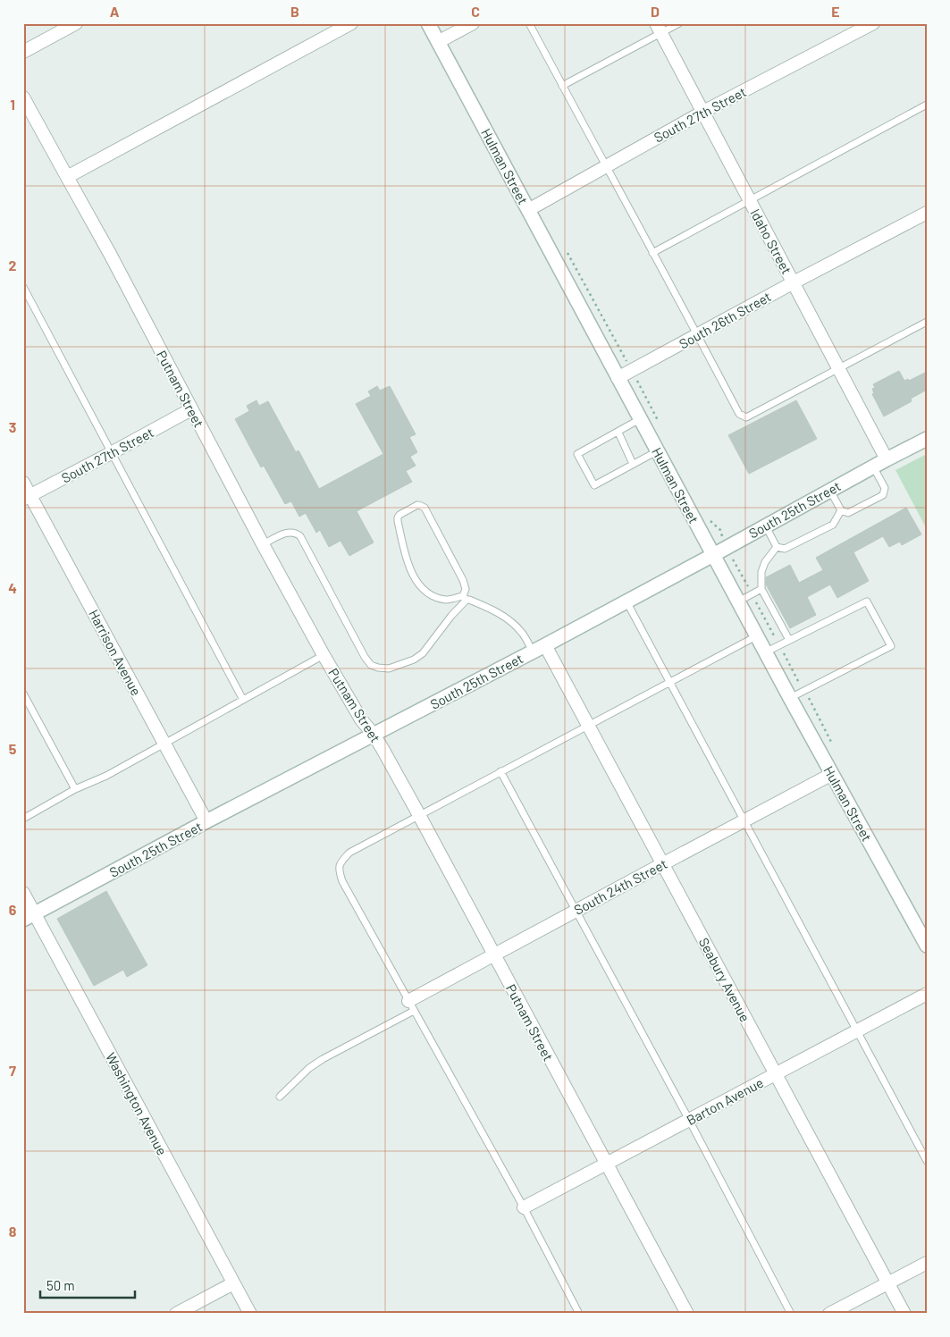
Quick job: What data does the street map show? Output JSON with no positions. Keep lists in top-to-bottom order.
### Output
{
  "streets": {
    "street": [
      "South 27th Street",
      "Hulman Street",
      "Idaho Street",
      "South 26th Street",
      "Putnam Street",
      "South 25th Street",
      "Harrison Avenue",
      "South 24th Street",
      "Seabury Avenue",
      "Barton Avenue",
      "Washington Avenue"
    ]
  },
  "crossings": [
    ["South 27th Street", "Hulman Street"],
    ["South 27th Street", "Idaho Street"],
    ["South 27th Street", "Putnam Street"],
    ["South 27th Street", "Harrison Avenue"],
    ["Hulman Street", "South 26th Street"],
    ["Hulman Street", "South 25th Street"],
    ["Hulman Street", "South 24th Street"],
    ["Idaho Street", "South 26th Street"],
    ["Idaho Street", "South 25th Street"],
    ["Putnam Street", "South 25th Street"],
    ["Putnam Street", "South 24th Street"],
    ["Putnam Street", "Barton Avenue"],
    ["South 25th Street", "Harrison Avenue"],
    ["South 25th Street", "Seabury Avenue"],
    ["South 25th Street", "Washington Avenue"],
    ["South 24th Street", "Seabury Avenue"],
    ["Seabury Avenue", "Barton Avenue"]
  ],
  "scale_bar": "50 m",
  "grid": {
    "columns": [
      "A",
      "B",
      "C",
      "D",
      "E"
    ],
    "rows": [
      "1",
      "2",
      "3",
      "4",
      "5",
      "6",
      "7",
      "8"
    ]
  }
}
